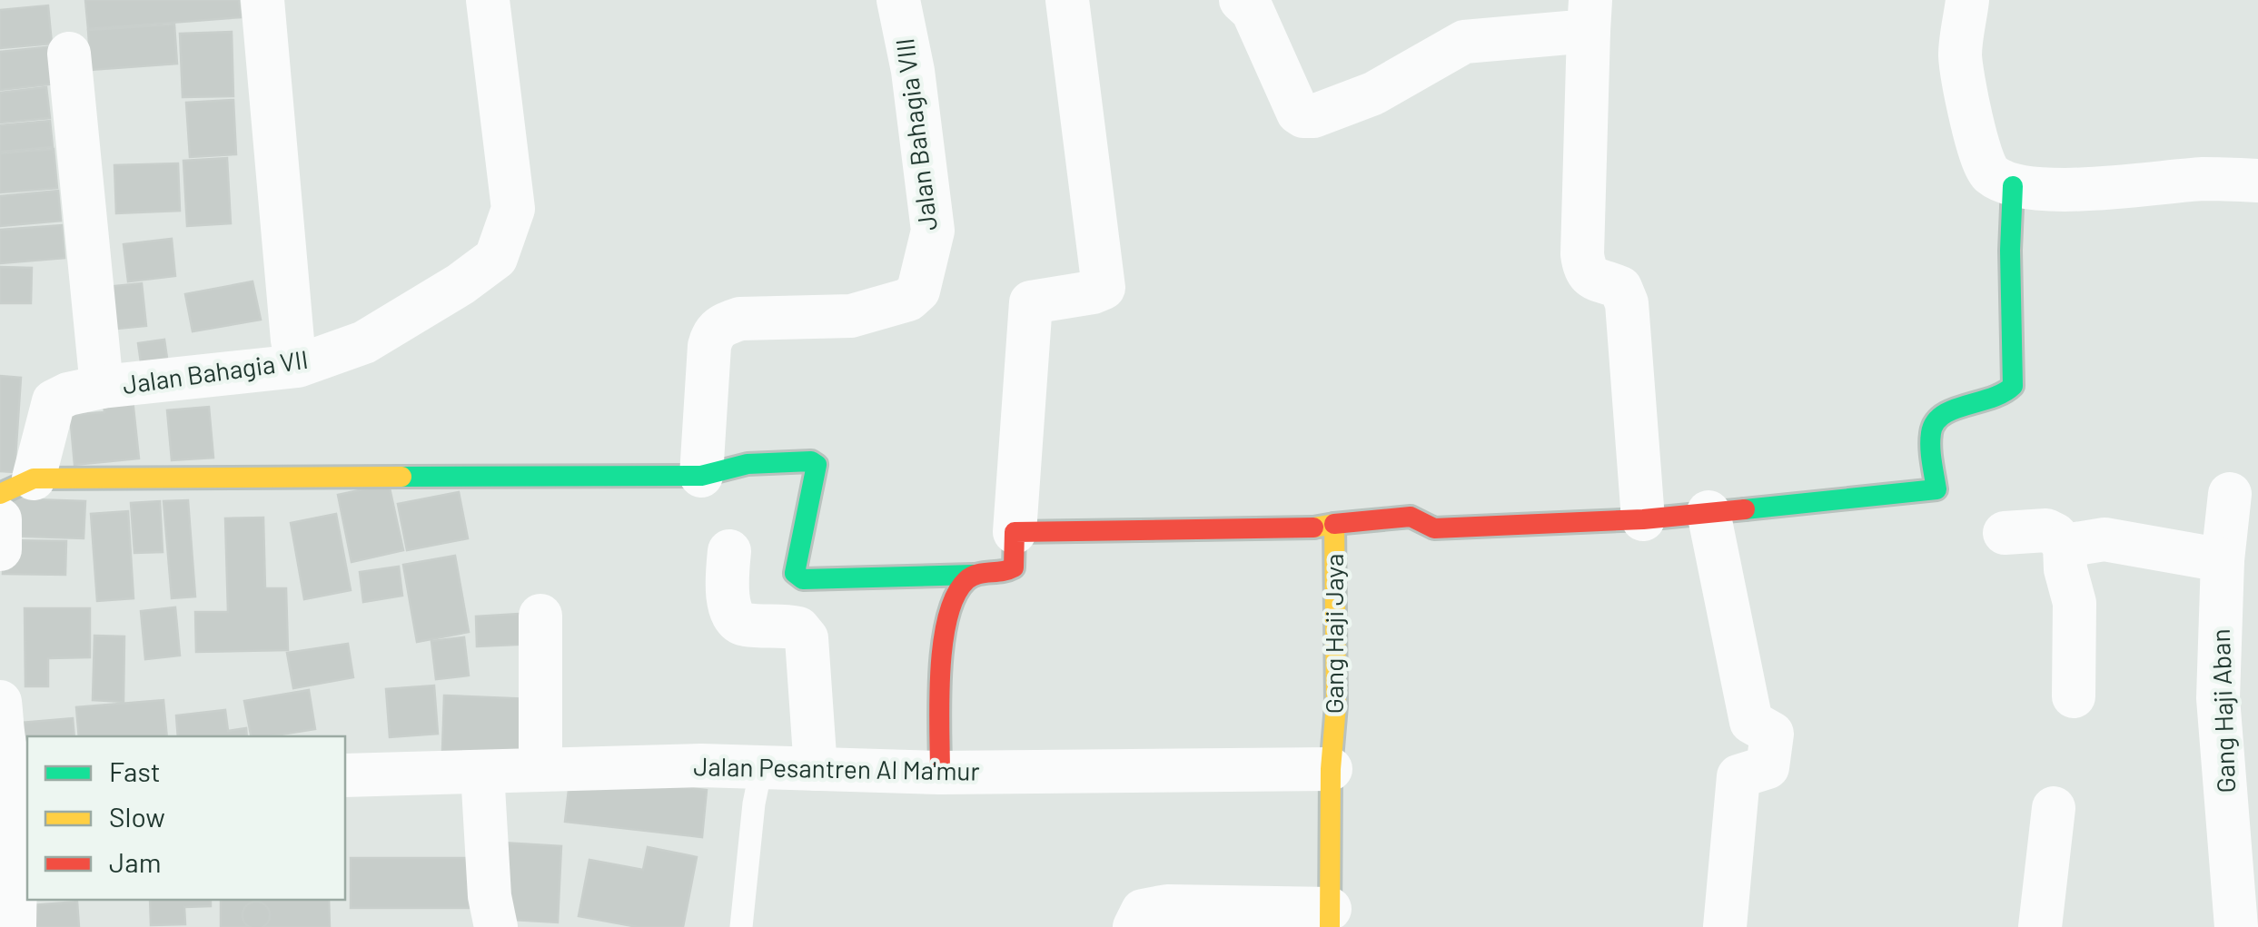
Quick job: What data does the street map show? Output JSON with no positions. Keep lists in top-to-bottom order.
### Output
{
  "streets": {
    "street": [
      "Jalan Bahagia VIII",
      "Jalan Bahagia VII",
      "Gang Haji Jaya",
      "Gang Haji Aban",
      "Jalan Pesantren Al Ma'mur"
    ]
  },
  "crossings": [
    ["Gang Haji Jaya", "Jalan Pesantren Al Ma'mur"]
  ],
  "legend": ["Fast", "Slow", "Jam"]
}
